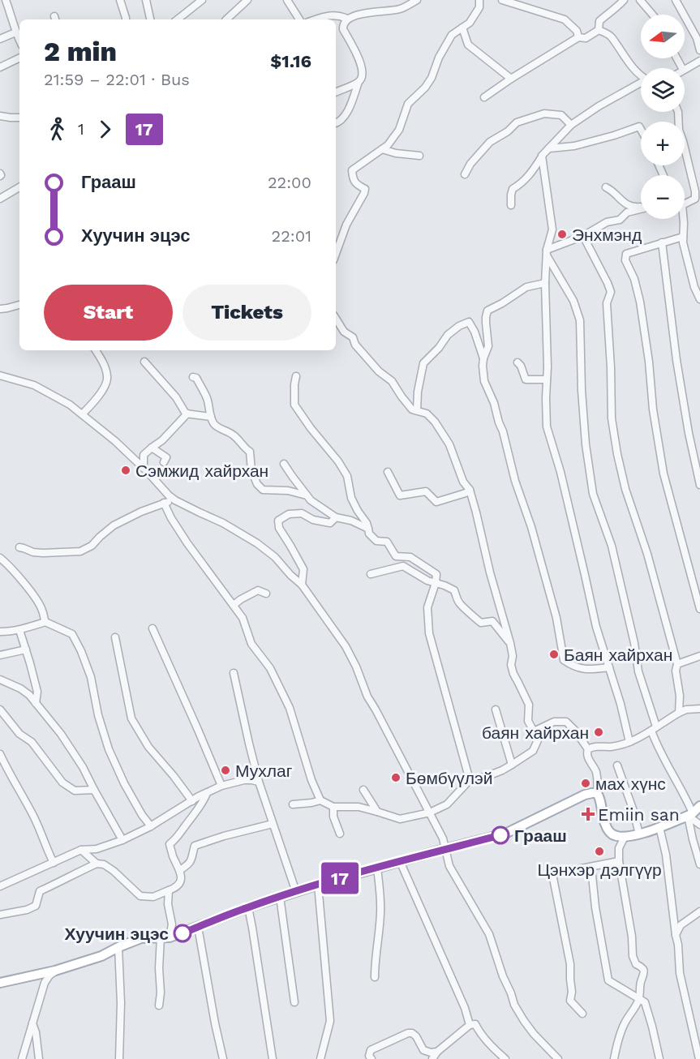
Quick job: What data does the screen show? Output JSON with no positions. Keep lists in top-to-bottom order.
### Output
{
  "places": {
    "other": [
      "Энхмэнд",
      "Сэмжид хайрхан",
      "Баян хайрхан",
      "баян хайрхан",
      "Мухлаг",
      "Бөмбүүлэй",
      "мах хүнс",
      "Грааш",
      "Цэнхэр дэлгүүр",
      "Хуучин эцэс"
    ],
    "health": ["Emiin san"]
  },
  "lines": ["bus line 17"],
  "north": "left",
  "page": {
    "on_map": "17",
    "map_buttons": ["+", "−"],
    "heading": ["2 min", "21:59 – 22:01 · Bus", "$1.16"],
    "legs": ["1", "17"],
    "list": [
      {
        "name": "Грааш",
        "value": "22:00"
      },
      {
        "name": "Хуучин эцэс",
        "value": "22:01"
      }
    ],
    "buttons": ["Start", "Tickets"]
  }
}
